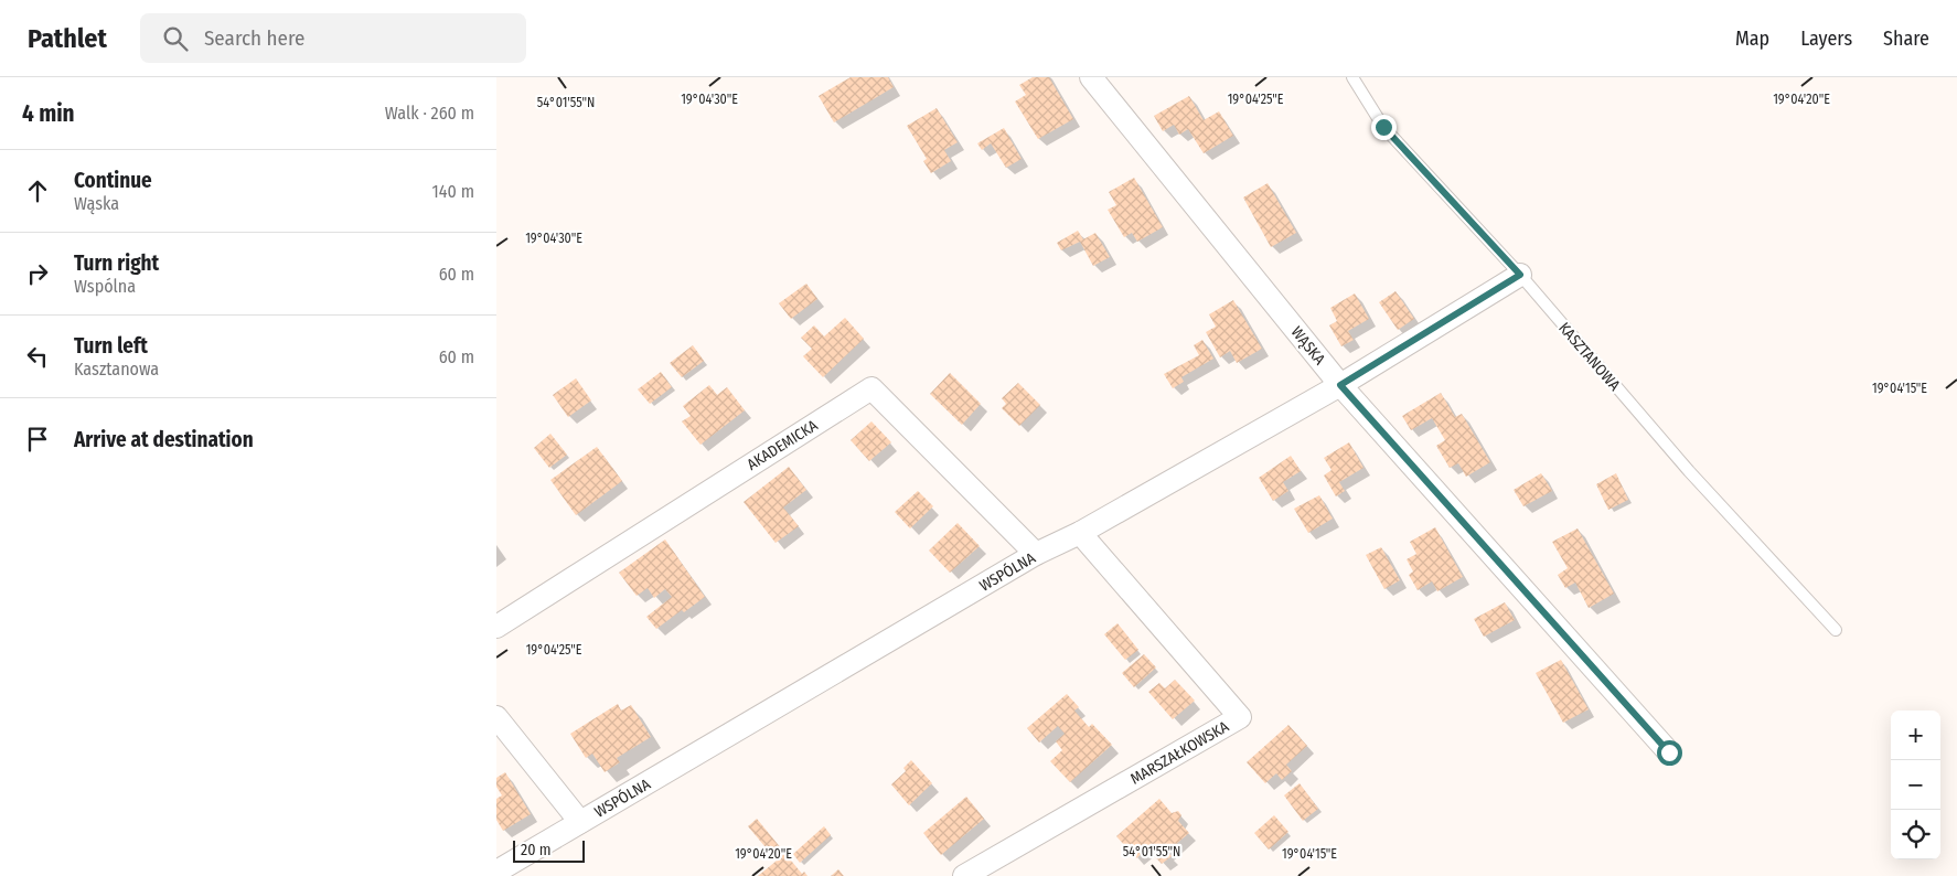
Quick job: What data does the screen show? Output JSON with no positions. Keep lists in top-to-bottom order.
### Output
{
  "streets": {
    "street": [
      "WĄSKA",
      "AKADEMICKA",
      "WSPÓLNA",
      "MARSZAŁKOWSKA"
    ],
    "lane": ["KASZTANOWA"]
  },
  "crossings": [
    ["WĄSKA", "WSPÓLNA"],
    ["KASZTANOWA", "WSPÓLNA"],
    ["AKADEMICKA", "WSPÓLNA"],
    ["WSPÓLNA", "MARSZAŁKOWSKA"]
  ],
  "scale_bar": "20 m",
  "page": {
    "header": "Pathlet",
    "search": "Search here",
    "nav": ["Map", "Layers", "Share"],
    "heading": ["4 min", "Walk · 260 m"],
    "list": [
      ["Continue", "Wąska", "140 m"],
      ["Turn right", "Wspólna", "60 m"],
      ["Turn left", "Kasztanowa", "60 m"],
      "Arrive at destination"
    ],
    "map_buttons": ["+", "−"],
    "scale": "20 m"
  },
  "coordinates": [
    "19°04'30\"E",
    "19°04'25\"E",
    "19°04'20\"E",
    "54°01'55\"N",
    "19°04'15\"E"
  ]
}
